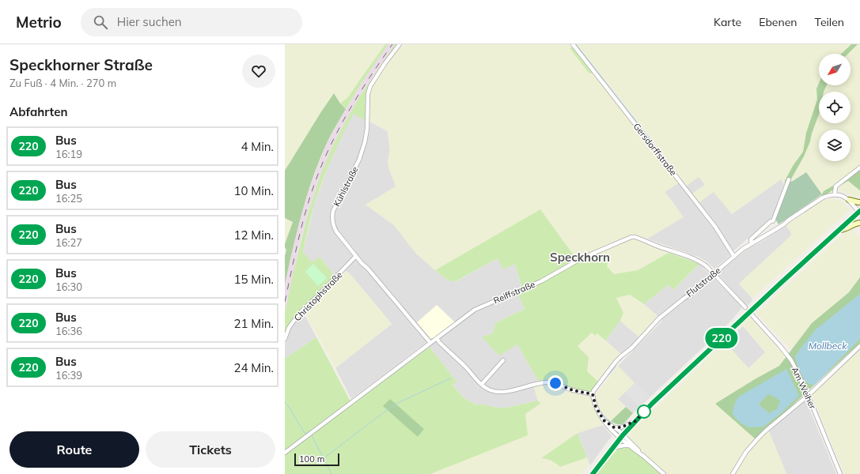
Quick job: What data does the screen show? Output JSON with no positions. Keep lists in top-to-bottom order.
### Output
{
  "streets": {
    "street": [
      "Gersdorffstraße",
      "Kühlstraße",
      "Flutstraße",
      "Reiffstraße",
      "Christophstraße",
      "Am Weiher"
    ]
  },
  "crossings": [
    ["Gersdorffstraße", "Flutstraße"],
    ["Kühlstraße", "Reiffstraße"],
    ["Kühlstraße", "Christophstraße"],
    ["Flutstraße", "Reiffstraße"]
  ],
  "districts": ["Speckhorn"],
  "water": ["Mollbeck"],
  "lines": ["bus line 220"],
  "scale_bar": "100 m",
  "north": "bottom left",
  "page": {
    "header": "Metrio",
    "search": "Hier suchen",
    "nav": ["Karte", "Ebenen", "Teilen"],
    "heading": [
      ["Speckhorner Straße", "Zu Fuß · 4 Min. · 270 m"],
      "Abfahrten"
    ],
    "on_map": "220",
    "list": [
      {
        "mark": "220",
        "name": "Bus",
        "note": "16:19",
        "value": "4 Min."
      },
      {
        "mark": "220",
        "name": "Bus",
        "note": "16:25",
        "value": "10 Min."
      },
      {
        "mark": "220",
        "name": "Bus",
        "note": "16:27",
        "value": "12 Min."
      },
      {
        "mark": "220",
        "name": "Bus",
        "note": "16:30",
        "value": "15 Min."
      },
      {
        "mark": "220",
        "name": "Bus",
        "note": "16:36",
        "value": "21 Min."
      },
      {
        "mark": "220",
        "name": "Bus",
        "note": "16:39",
        "value": "24 Min."
      }
    ],
    "buttons": ["Route", "Tickets"],
    "scale": "100 m"
  }
}
